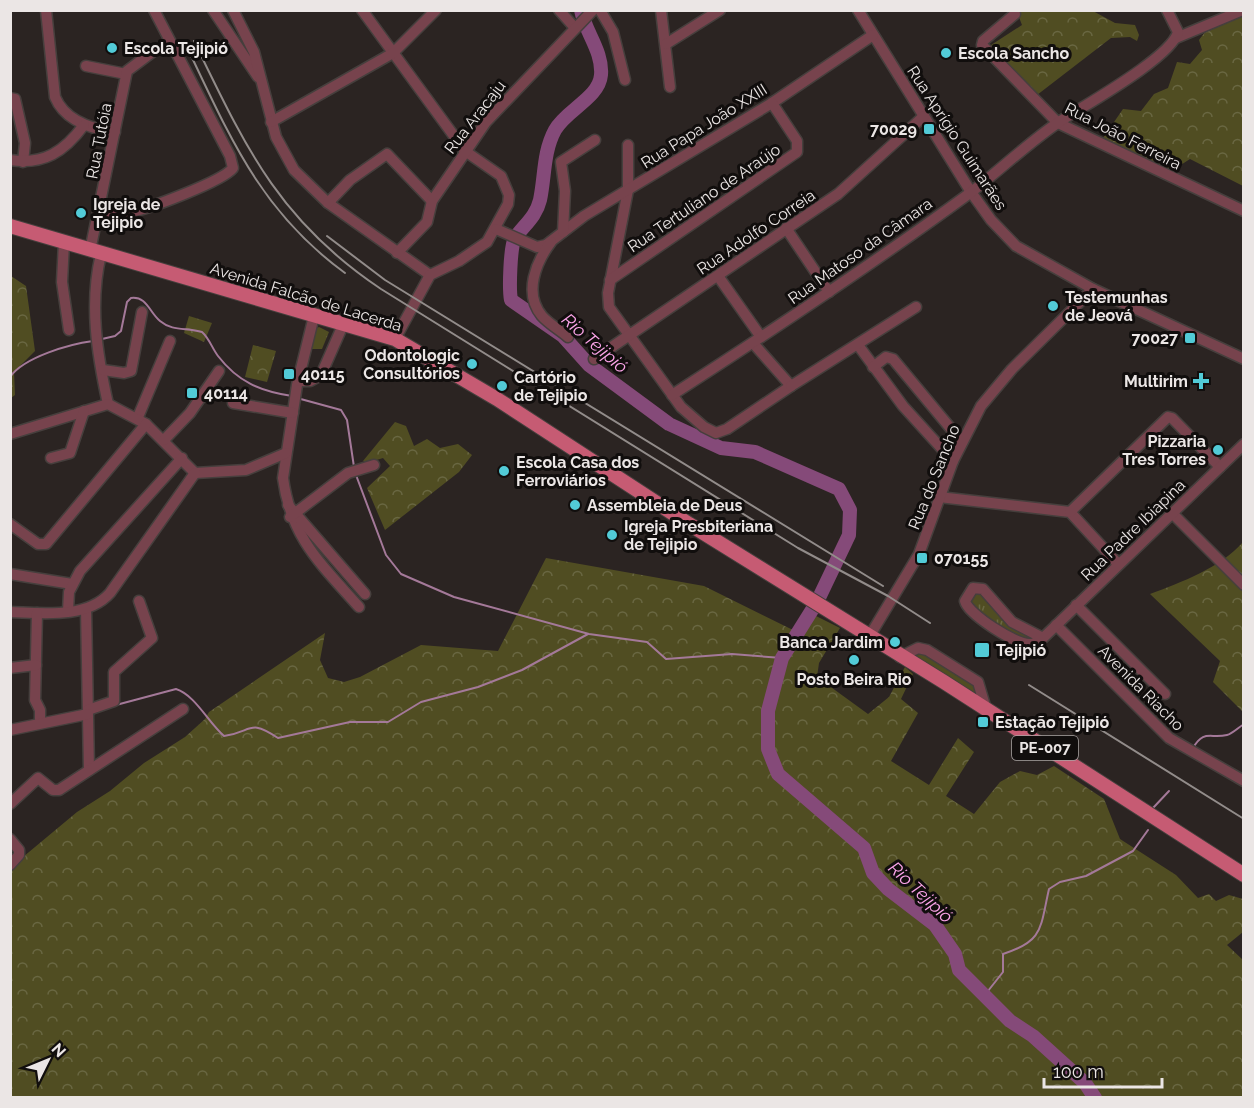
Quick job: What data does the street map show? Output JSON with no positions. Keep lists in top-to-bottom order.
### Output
{
  "streets": {
    "main road": ["Avenida Falcão de Lacerda", "PE-007"],
    "street": [
      "Rua Aracaju",
      "Rua Papa João XXIII",
      "Rua João Ferreira",
      "Rua Aprígio Guimarães",
      "Rua Tutóia",
      "Rua Tertuliano de Araújo",
      "Rua Adolfo Correia",
      "Rua Matoso da Câmara",
      "Rua do Sancho",
      "Rua Padre Ibiapina",
      "Avenida Riacho"
    ]
  },
  "crossings": [
    ["Rua Papa João XXIII", "Rua Aprígio Guimarães"],
    ["Rua Papa João XXIII", "Rua Tertuliano de Araújo"],
    ["Rua João Ferreira", "Rua Matoso da Câmara"],
    ["Rua Aprígio Guimarães", "Rua Adolfo Correia"],
    ["Rua Aprígio Guimarães", "Rua Matoso da Câmara"],
    ["Rua Aprígio Guimarães", "Rua do Sancho"],
    ["Rua Tutóia", "Avenida Falcão de Lacerda"],
    ["Avenida Falcão de Lacerda", "Rua do Sancho"],
    ["Avenida Falcão de Lacerda", "PE-007"],
    ["Rua do Sancho", "PE-007"],
    ["Rua Padre Ibiapina", "Avenida Riacho"]
  ],
  "water": ["Rio Tejipió"],
  "places": {
    "other": [
      "Escola Tejipió",
      "Escola Sancho",
      "Igreja de Tejipio",
      "Testemunhas de Jeová",
      "Odontologic Consultórios",
      "Cartório de Tejipio",
      "Pizzaria Tres Torres",
      "Escola Casa dos Ferroviários",
      "Assembleia de Deus",
      "Igreja Presbiteriana de Tejipio",
      "Banca Jardim",
      "Posto Beira Rio"
    ],
    "transit": [
      "70029",
      "70027",
      "40115",
      "40114",
      "070155",
      "Tejipió",
      "Estação Tejipió"
    ],
    "health": ["Multirim"]
  },
  "scale_bar": "100 m",
  "north": "top right"
}
